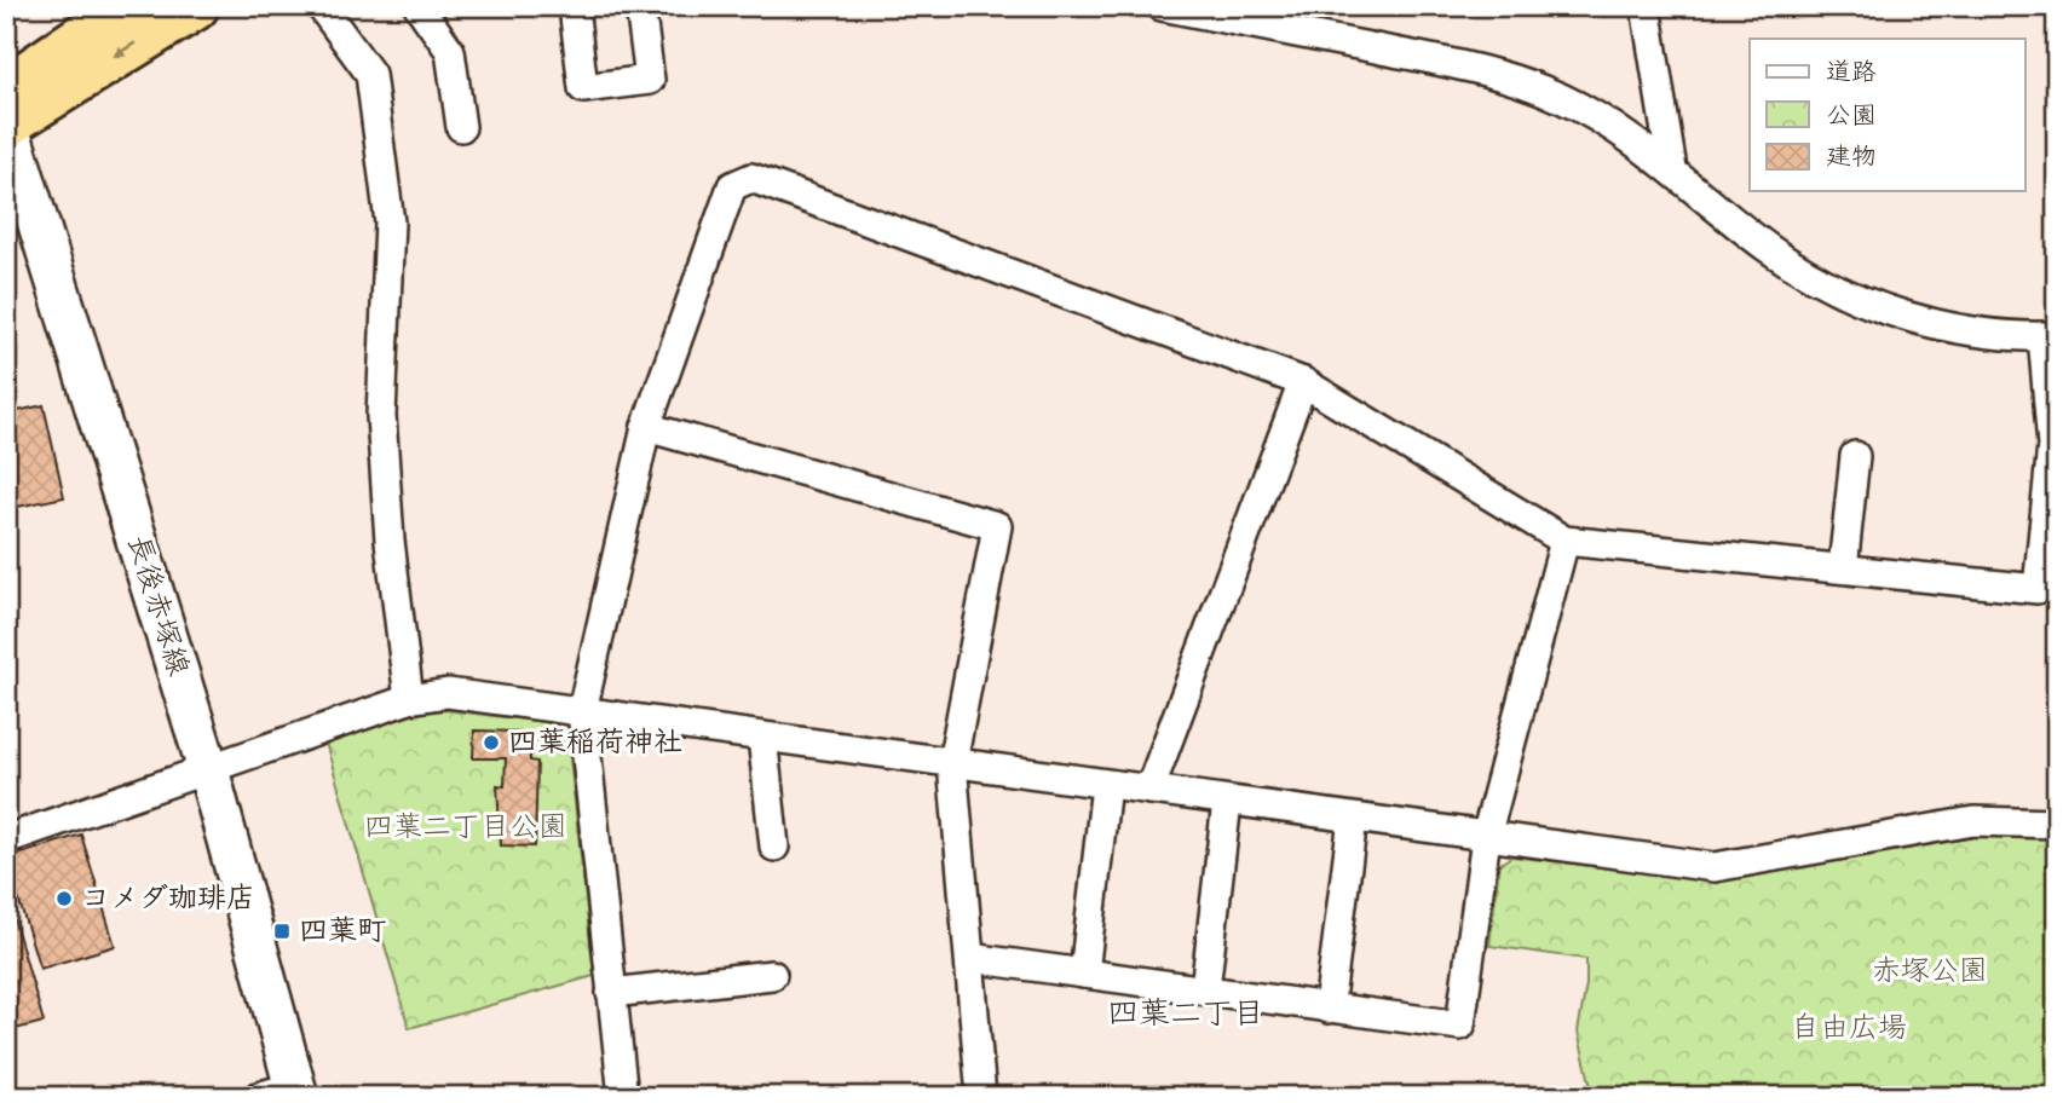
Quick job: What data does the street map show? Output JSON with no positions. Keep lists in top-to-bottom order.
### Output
{
  "streets": {
    "main road": ["長後赤塚線"]
  },
  "districts": ["四葉二丁目"],
  "parks": ["四葉二丁目公園", "赤塚公園", "自由広場"],
  "places": {
    "other": ["四葉稲荷神社", "コメダ珈琲店"],
    "transit": ["四葉町"]
  },
  "legend": ["道路", "公園", "建物"]
}
